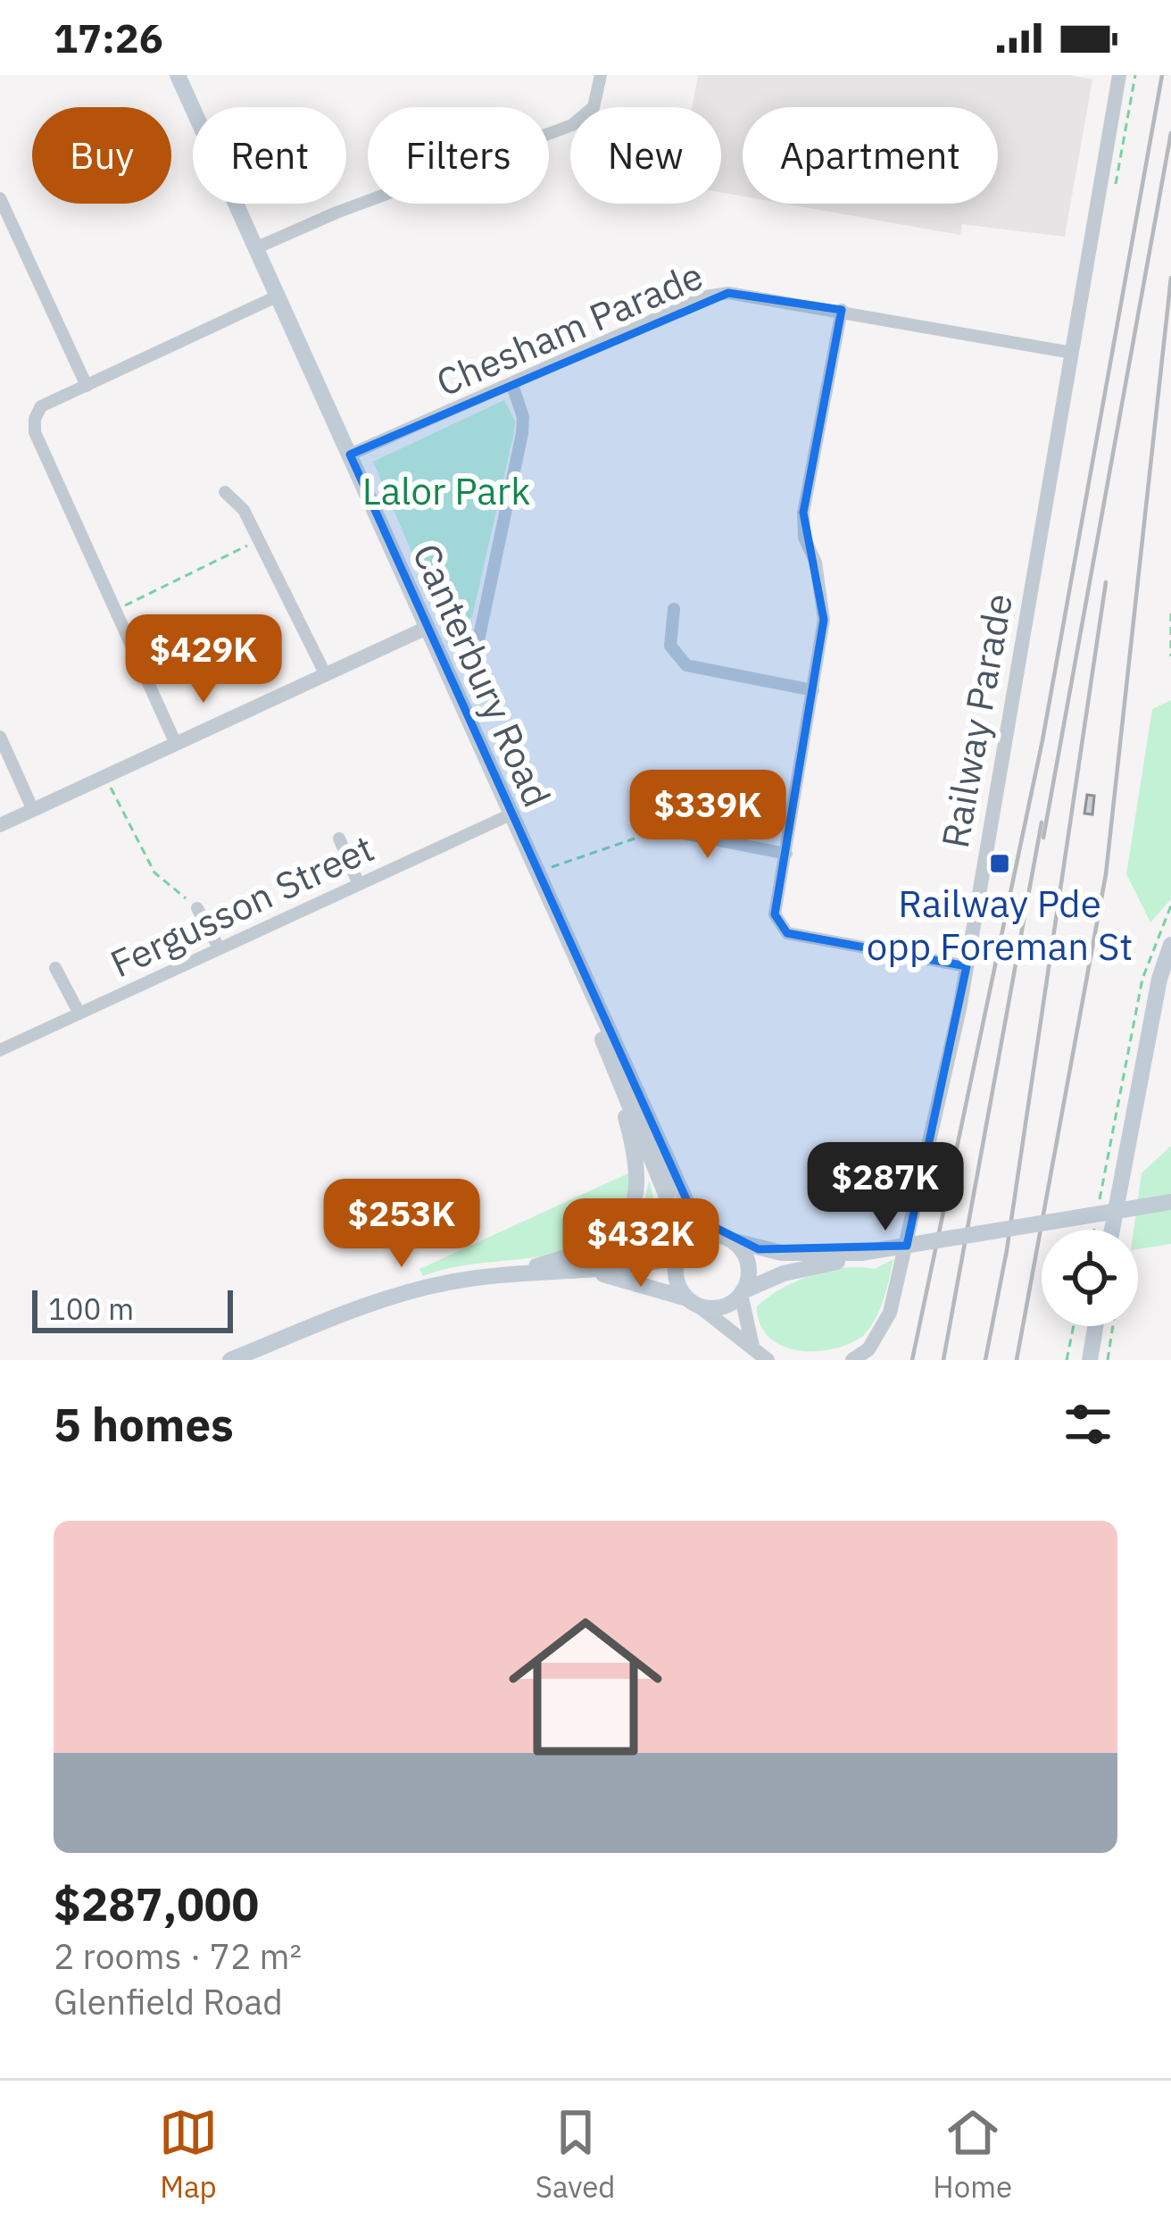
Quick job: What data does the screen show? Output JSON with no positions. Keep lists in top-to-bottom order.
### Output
{
  "streets": {
    "main road": ["Canterbury Road"],
    "street": ["Chesham Parade", "Railway Parade", "Fergusson Street"]
  },
  "crossings": [
    ["Chesham Parade", "Canterbury Road"],
    ["Chesham Parade", "Railway Parade"],
    ["Canterbury Road", "Fergusson Street"]
  ],
  "parks": ["Lalor Park"],
  "places": {
    "transit": ["Railway Pde opp Foreman St"]
  },
  "scale_bar": "100 m",
  "page": {
    "status": "17:26",
    "chip": [
      "Buy",
      "Rent",
      "Filters",
      "New",
      "Apartment"
    ],
    "price": [
      "$429K",
      "$339K",
      "$287K",
      "$253K",
      "$432K"
    ],
    "scale": "100 m",
    "heading": "5 homes",
    "list": [
      {
        "name": "$287,000",
        "note": "2 rooms · 72 m² · Glenfield Road"
      }
    ],
    "tabs": ["Map", "Saved", "Home"]
  }
}
